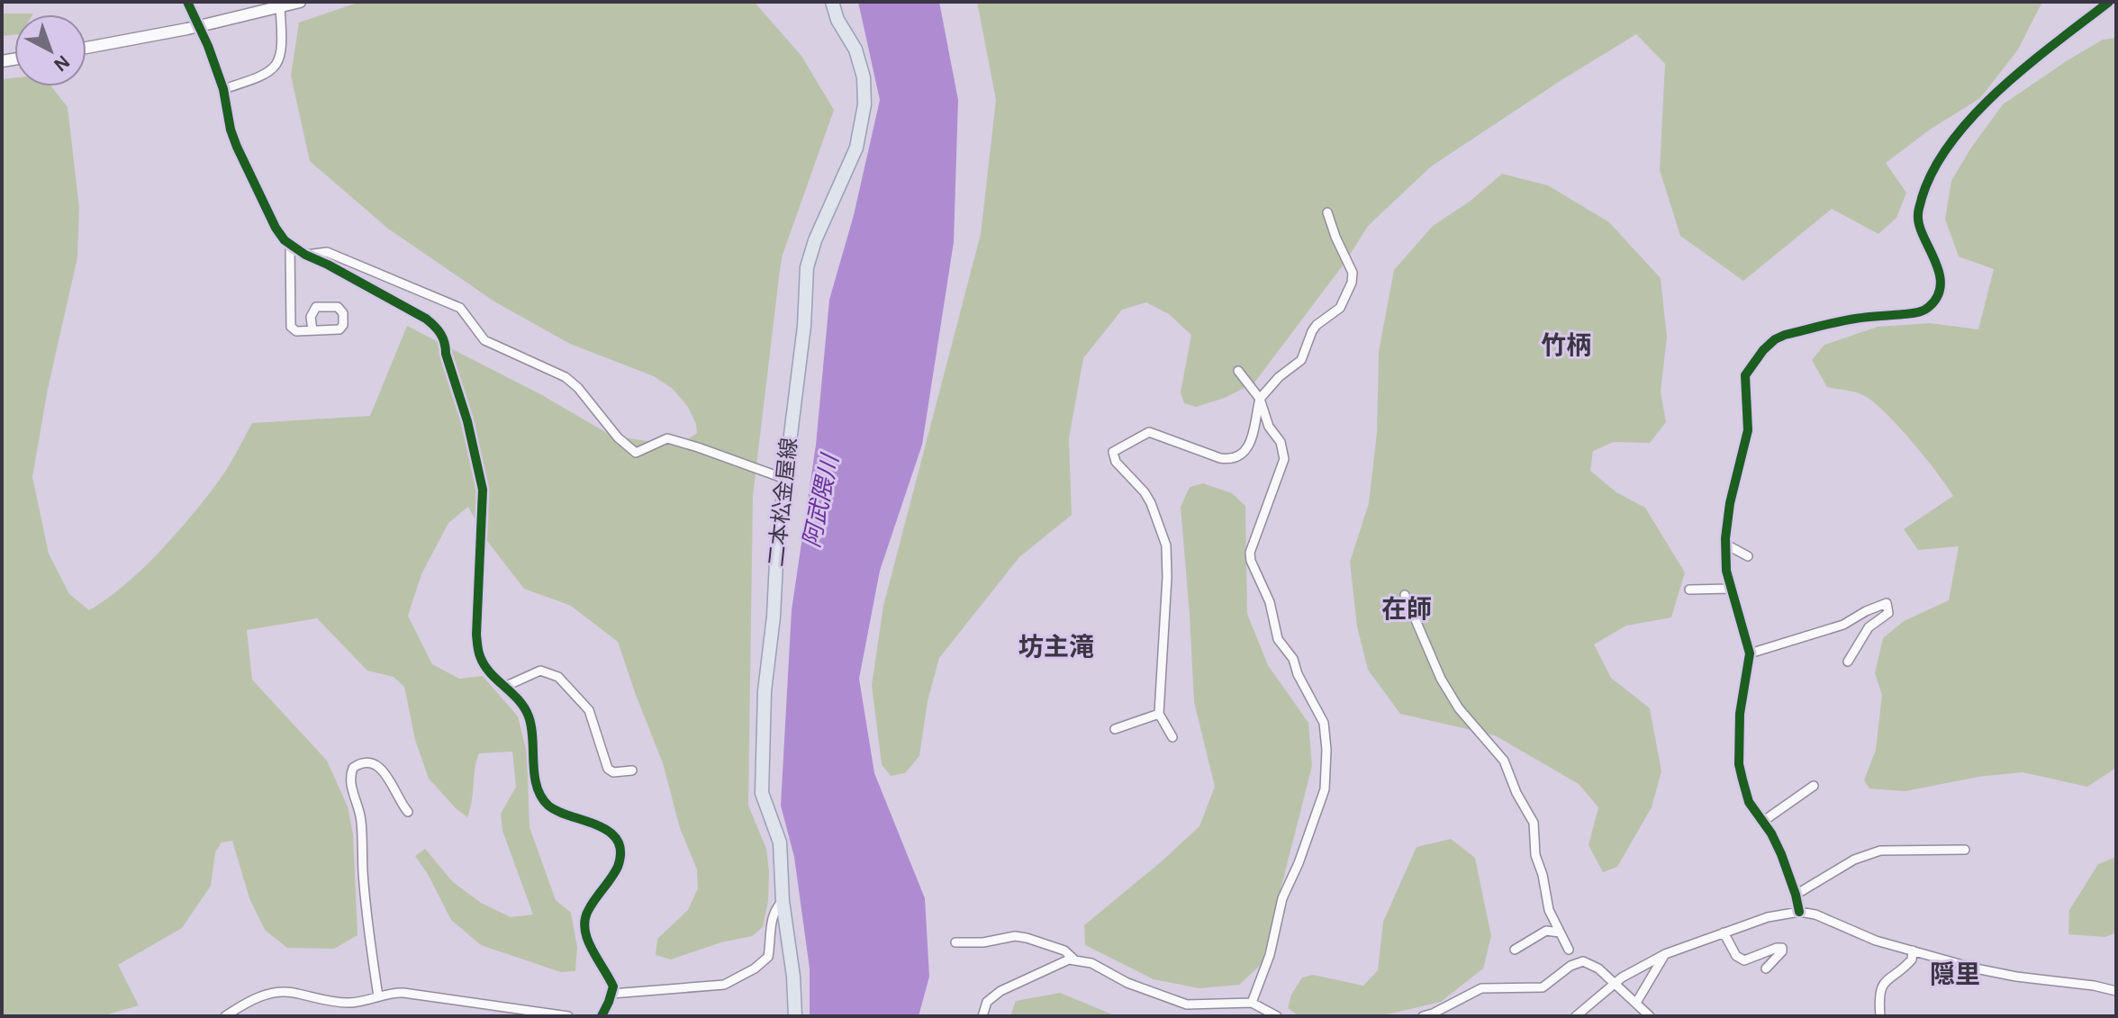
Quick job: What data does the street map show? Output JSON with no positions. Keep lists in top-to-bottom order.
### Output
{
  "streets": {
    "main road": ["二本松金屋線"]
  },
  "districts": [
    "竹柄",
    "在師",
    "坊主滝",
    "隠里"
  ],
  "water": ["阿武隈川"],
  "north": "bottom right"
}
